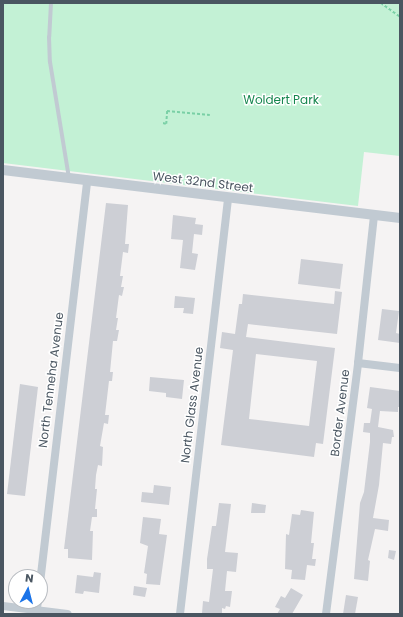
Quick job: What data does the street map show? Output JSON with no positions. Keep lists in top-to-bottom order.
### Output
{
  "streets": {
    "street": [
      "West 32nd Street",
      "North Tenneha Avenue",
      "North Glass Avenue",
      "Border Avenue"
    ]
  },
  "crossings": [
    ["West 32nd Street", "North Tenneha Avenue"],
    ["West 32nd Street", "North Glass Avenue"],
    ["West 32nd Street", "Border Avenue"]
  ],
  "parks": ["Woldert Park"],
  "north": "top"
}
